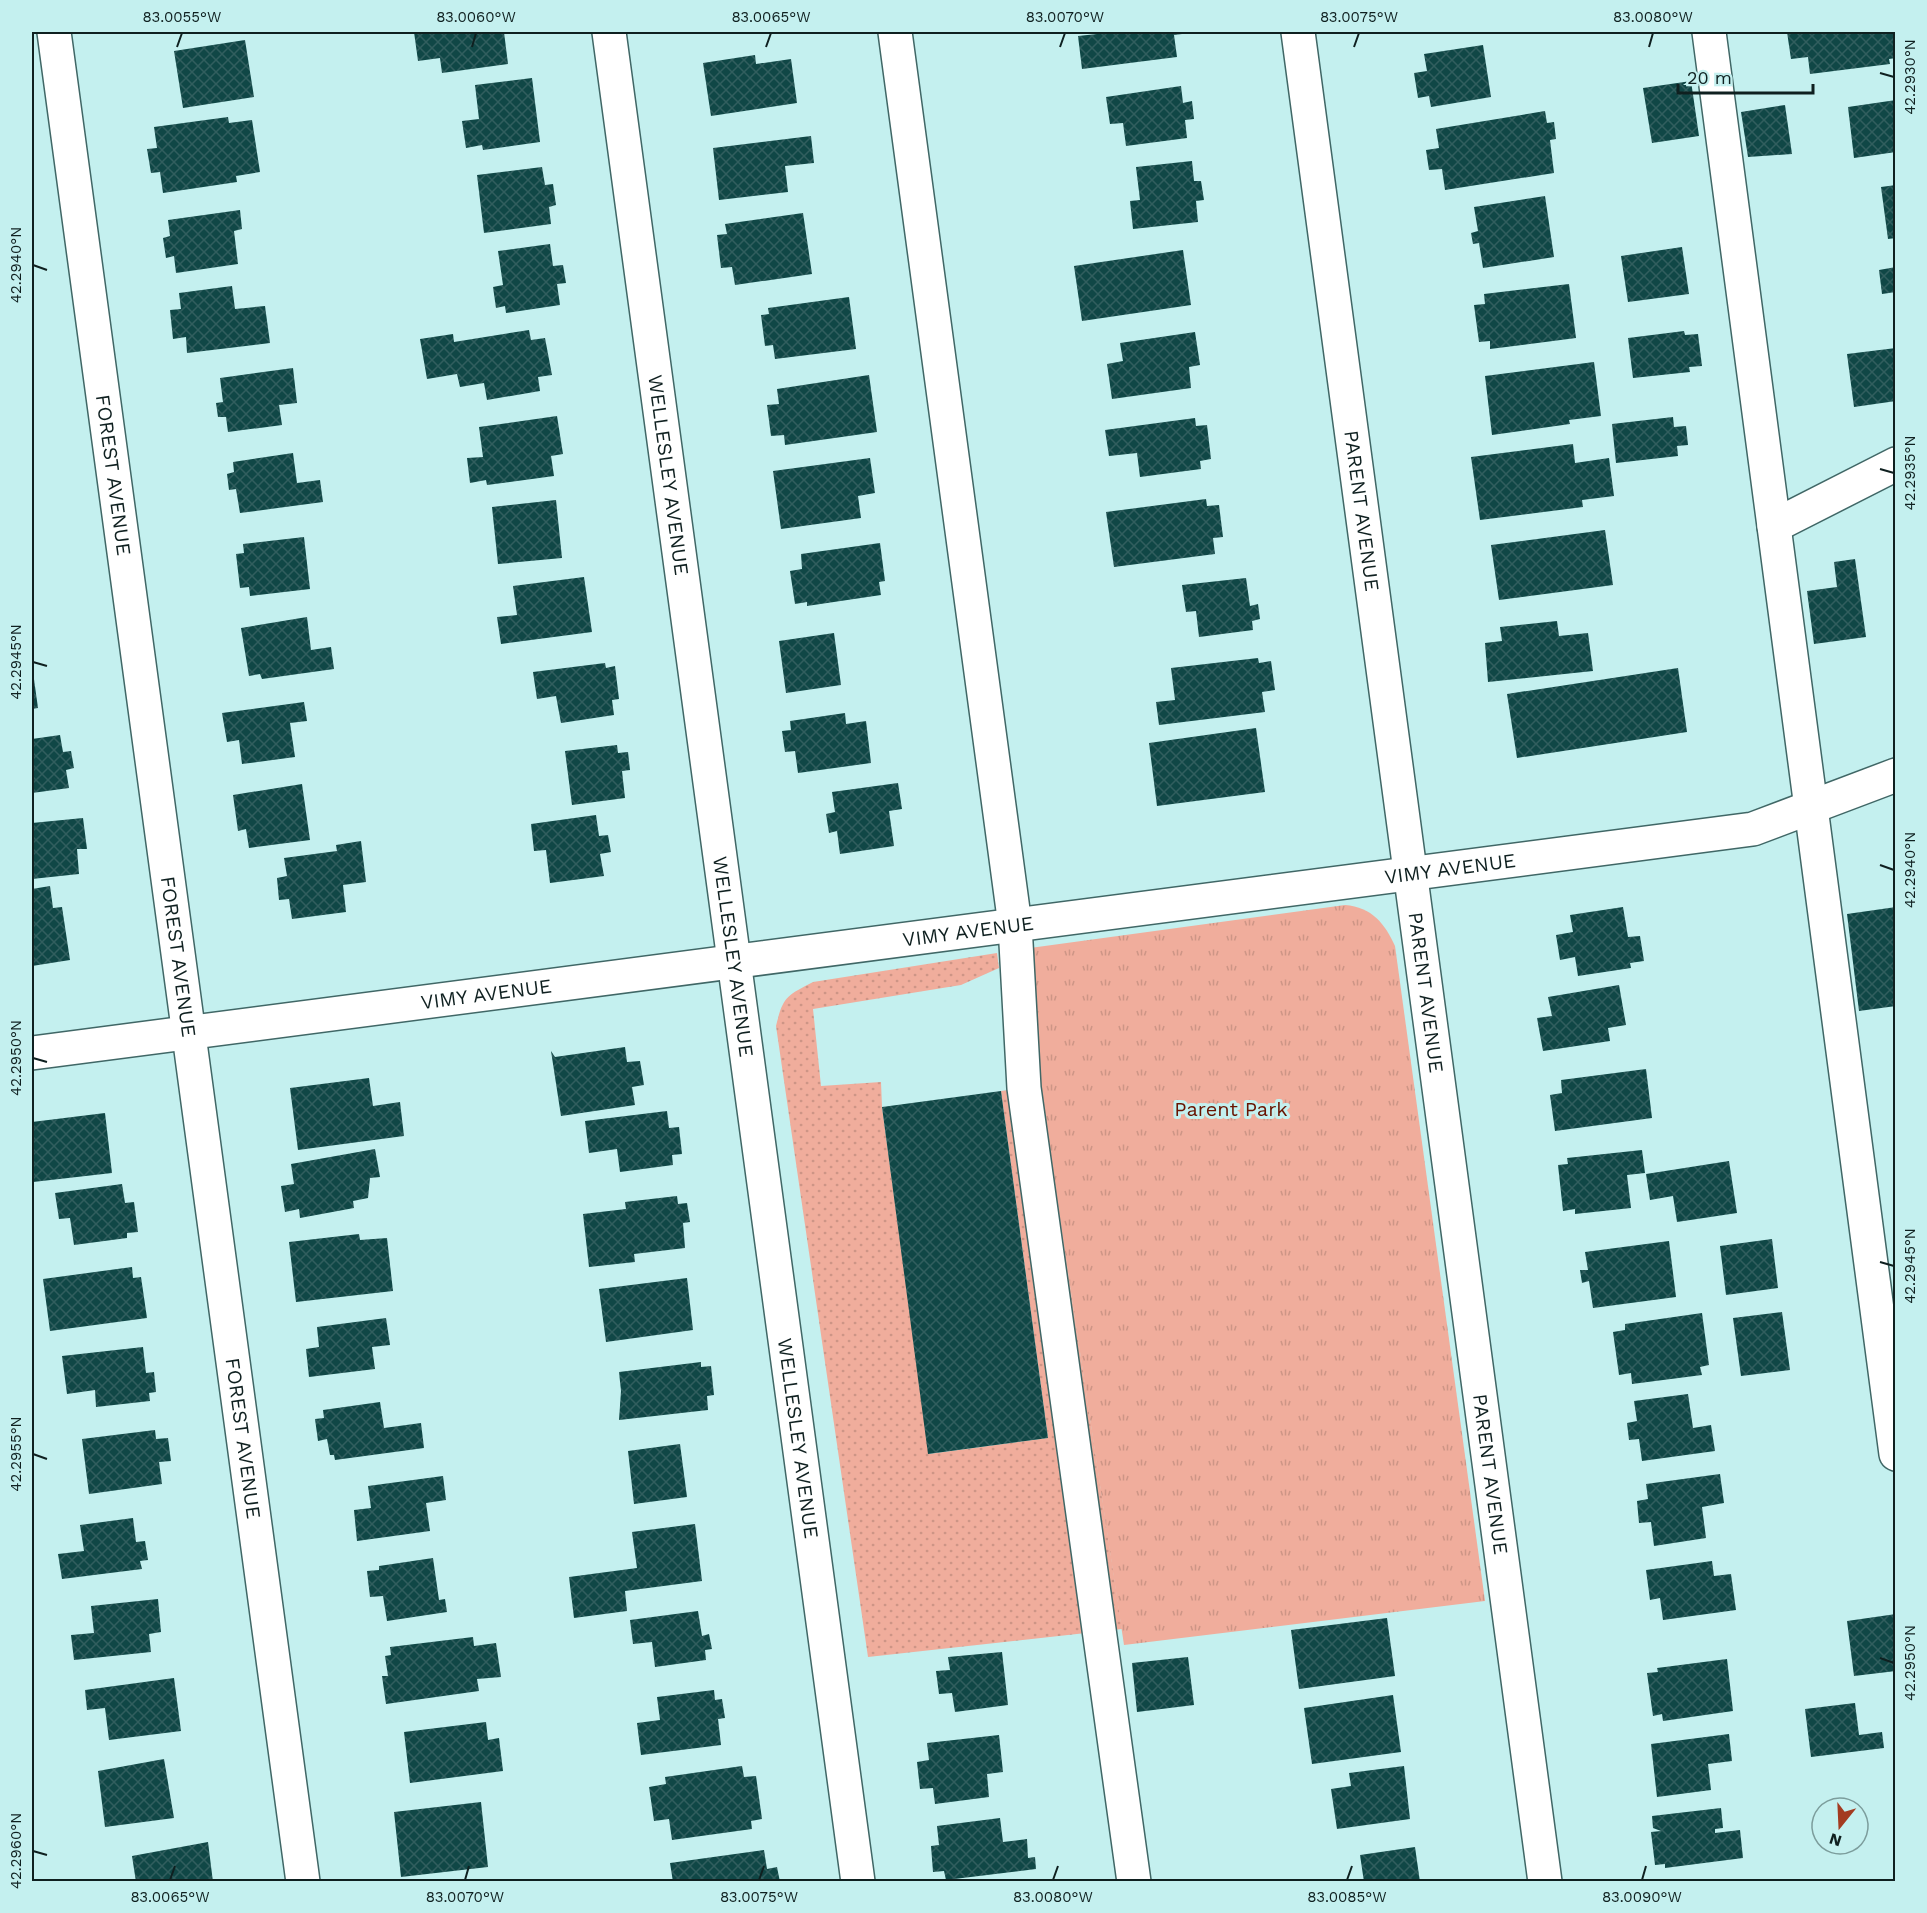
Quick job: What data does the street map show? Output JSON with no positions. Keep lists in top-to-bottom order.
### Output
{
  "streets": {
    "street": [
      "FOREST AVENUE",
      "WELLESLEY AVENUE",
      "PARENT AVENUE",
      "VIMY AVENUE"
    ]
  },
  "crossings": [
    ["FOREST AVENUE", "VIMY AVENUE"],
    ["WELLESLEY AVENUE", "VIMY AVENUE"],
    ["PARENT AVENUE", "VIMY AVENUE"]
  ],
  "parks": ["Parent Park"],
  "scale_bar": "20 m",
  "north": "bottom",
  "coordinates": [
    "83.0055°W",
    "83.0060°W",
    "83.0065°W",
    "83.0070°W",
    "83.0075°W",
    "83.0080°W",
    "42.2930°N",
    "42.2940°N",
    "42.2935°N",
    "42.2945°N",
    "42.2950°N",
    "42.2955°N",
    "42.2960°N",
    "83.0085°W",
    "83.0090°W"
  ]
}
